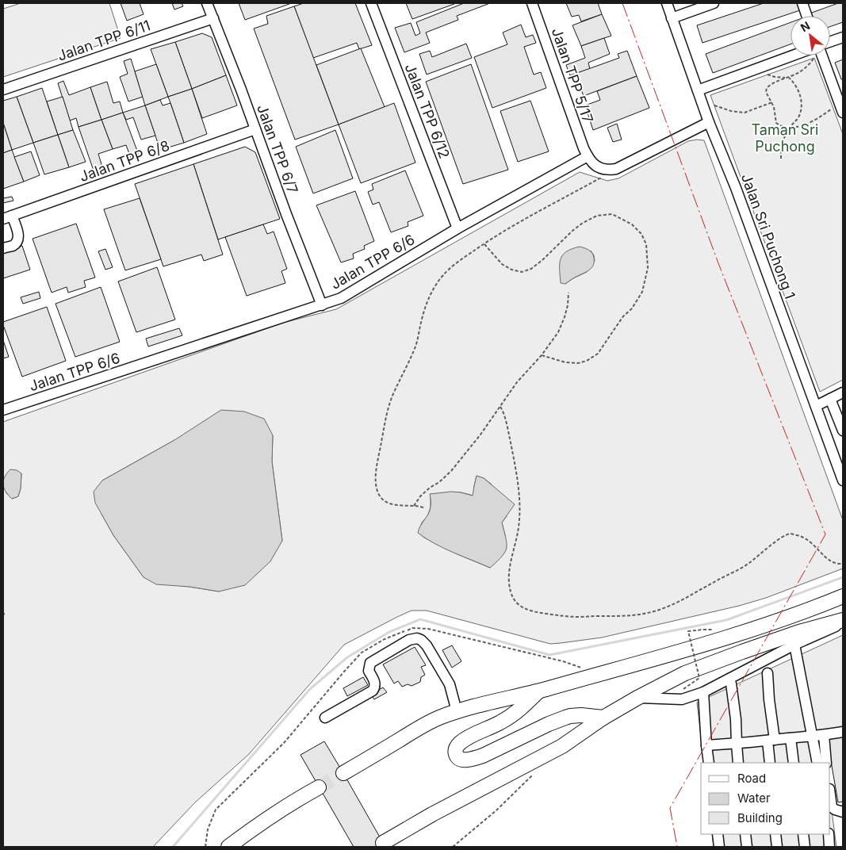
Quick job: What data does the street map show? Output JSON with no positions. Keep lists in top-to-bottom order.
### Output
{
  "streets": {
    "street": [
      "Jalan TPP 6/11",
      "Jalan TPP 5/17",
      "Jalan TPP 6/12",
      "Jalan TPP 6/7",
      "Jalan TPP 6/8",
      "Jalan Sri Puchong 1",
      "Jalan TPP 6/6"
    ]
  },
  "crossings": [
    ["Jalan TPP 6/11", "Jalan TPP 6/7"],
    ["Jalan TPP 5/17", "Jalan TPP 6/6"],
    ["Jalan TPP 6/12", "Jalan TPP 6/6"],
    ["Jalan TPP 6/7", "Jalan TPP 6/8"],
    ["Jalan TPP 6/7", "Jalan TPP 6/6"]
  ],
  "parks": ["Taman Sri Puchong"],
  "legend": ["Road", "Water", "Building"],
  "north": "top left"
}
